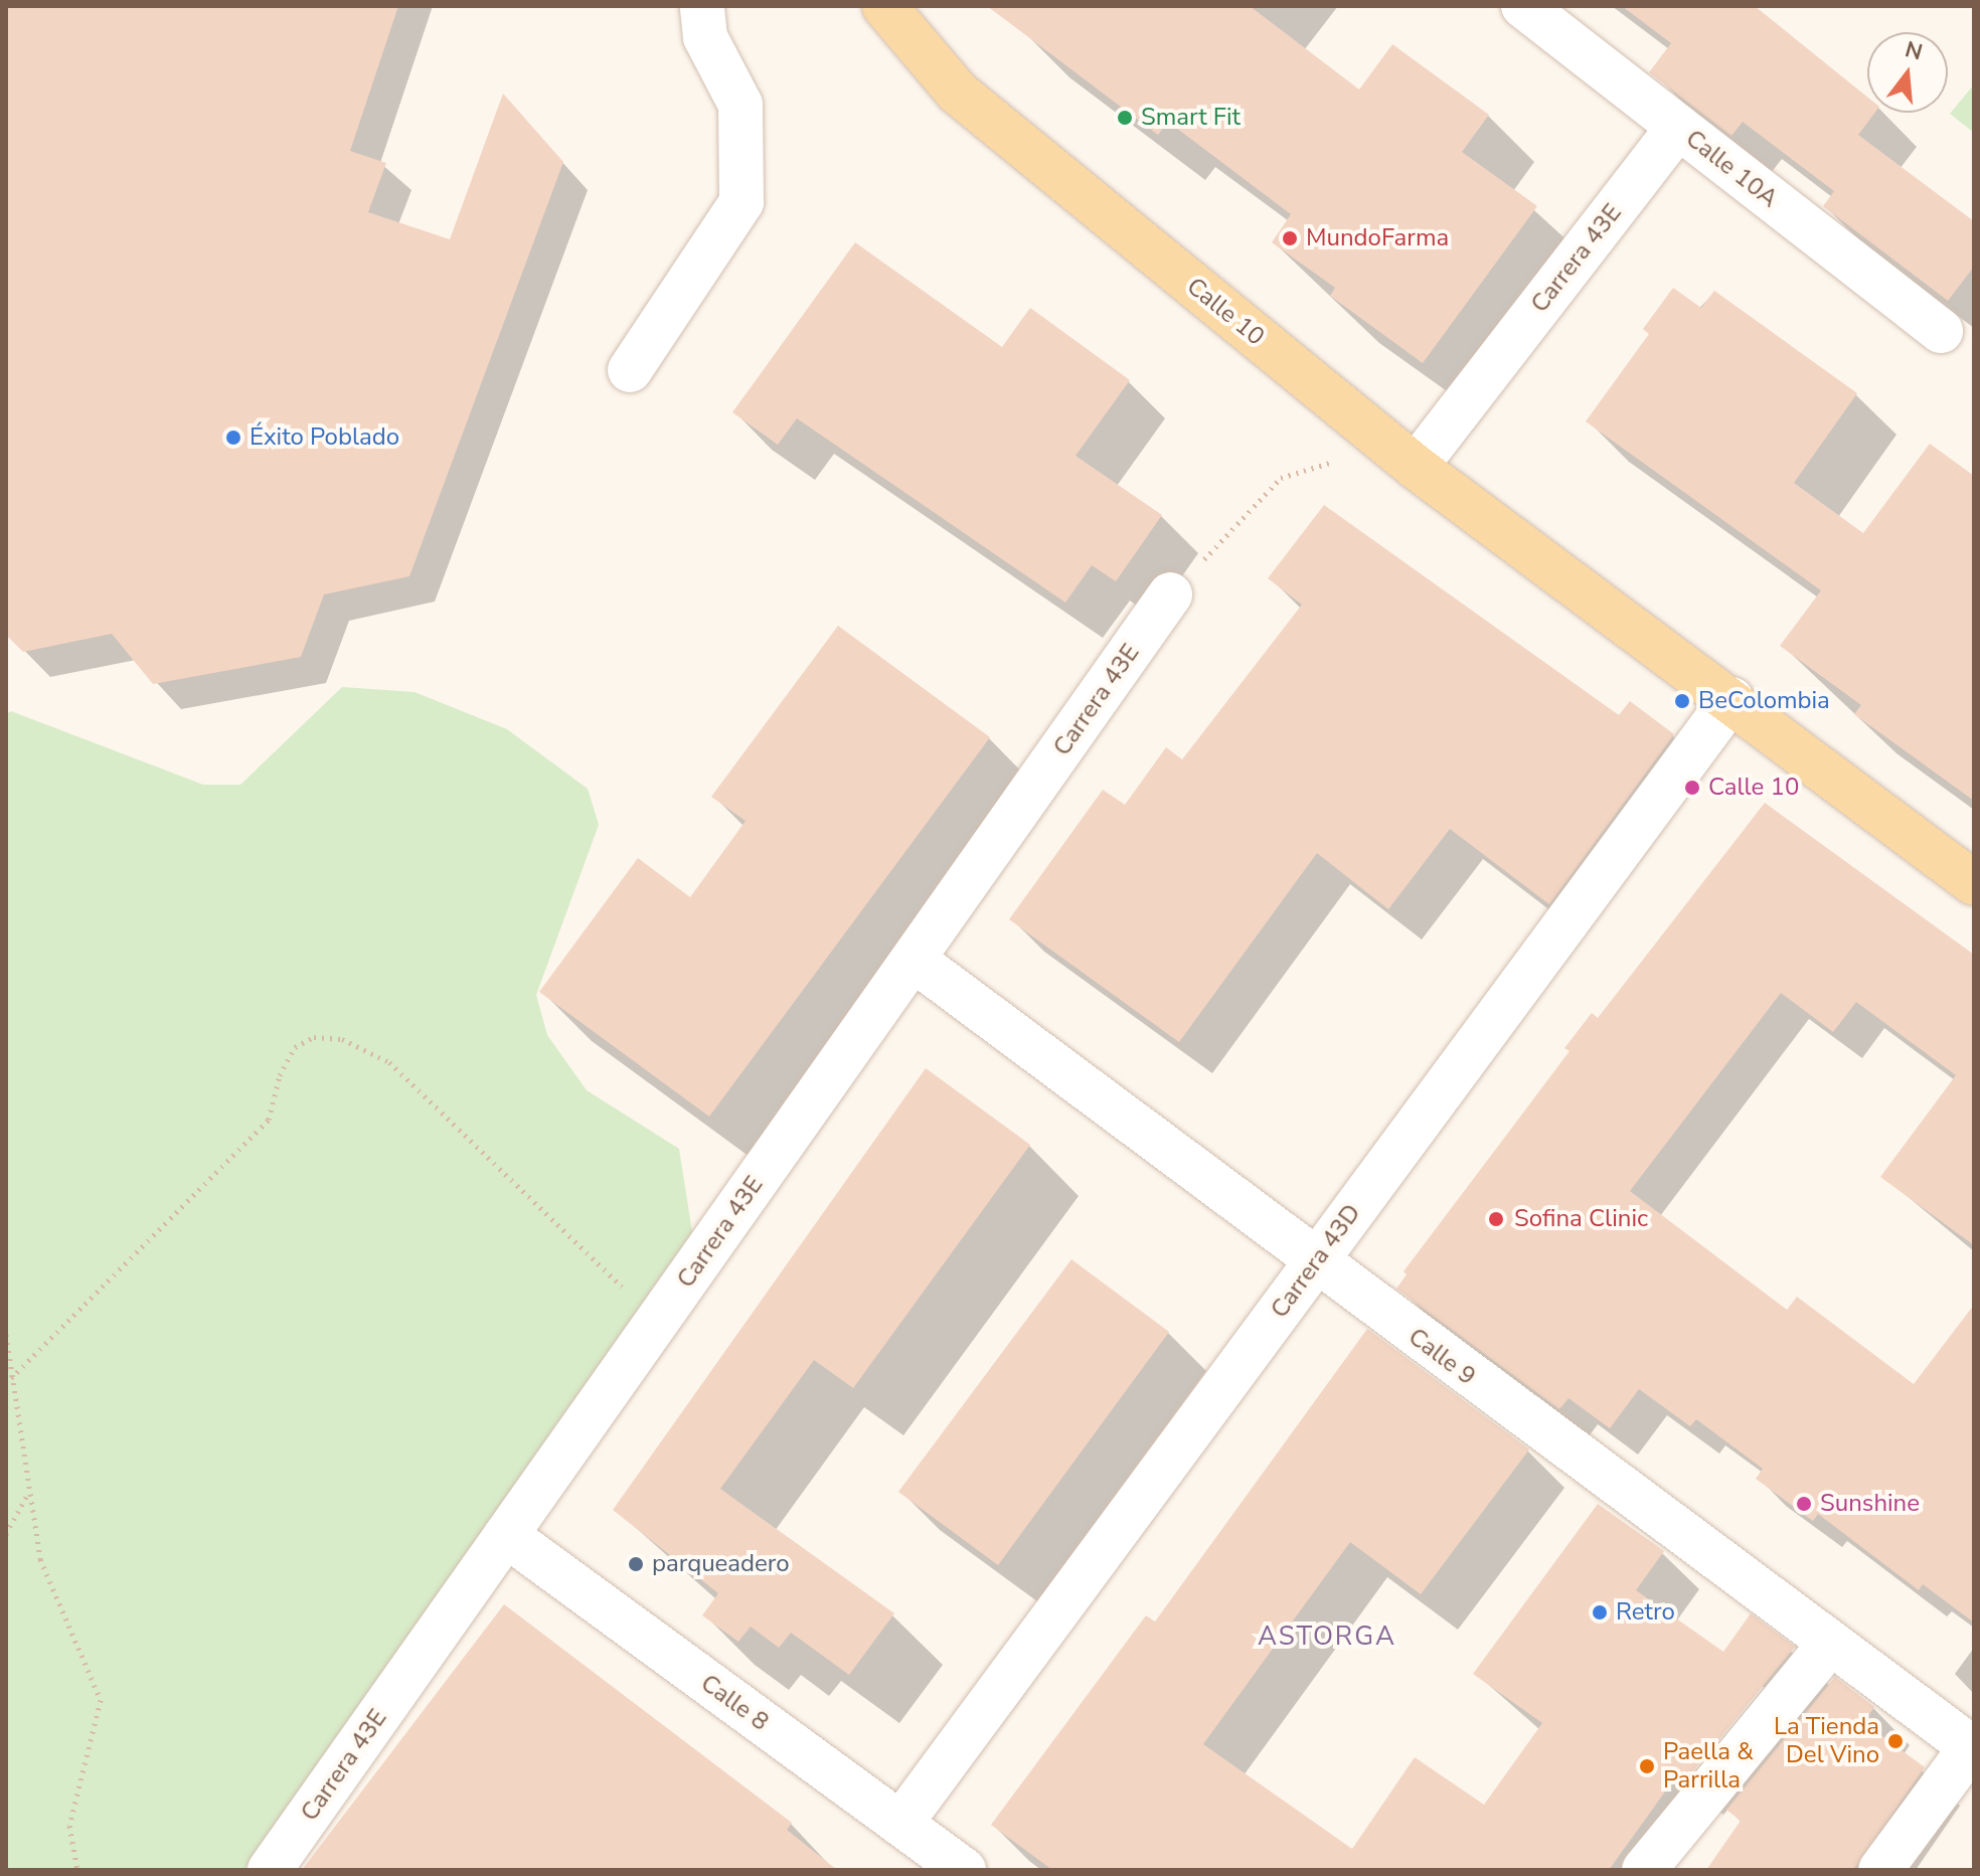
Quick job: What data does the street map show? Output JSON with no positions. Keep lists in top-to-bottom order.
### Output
{
  "streets": {
    "main road": ["Calle 10"],
    "street": [
      "Calle 10A",
      "Carrera 43E",
      "Carrera 43D",
      "Calle 9",
      "Calle 8"
    ]
  },
  "crossings": [
    ["Calle 10A", "Carrera 43E"],
    ["Carrera 43E", "Calle 10"],
    ["Carrera 43E", "Calle 9"],
    ["Carrera 43E", "Calle 8"],
    ["Calle 10", "Carrera 43D"],
    ["Carrera 43D", "Calle 9"],
    ["Carrera 43D", "Calle 8"]
  ],
  "districts": ["ASTORGA"],
  "places": [
    "Smart Fit",
    "MundoFarma",
    "Éxito Poblado",
    "BeColombia",
    "Calle 10",
    "Sofina Clinic",
    "Sunshine",
    "parqueadero",
    "Retro",
    "La Tienda Del Vino",
    "Paella & Parrilla"
  ],
  "north": "top"
}
